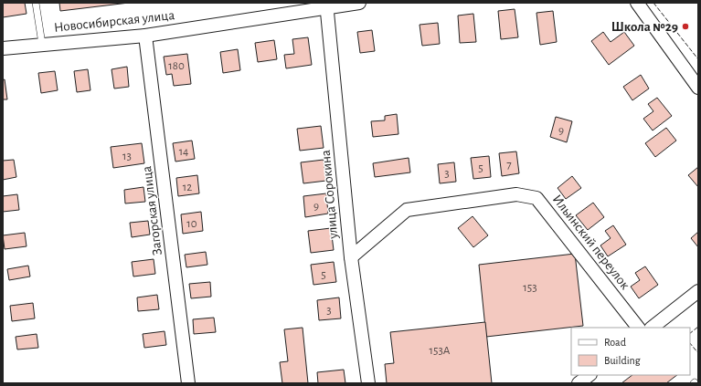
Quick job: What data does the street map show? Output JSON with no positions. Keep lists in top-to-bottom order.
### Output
{
  "streets": {
    "street": [
      "Новосибирская улица",
      "улица Сорокина",
      "Загорская улица",
      "Ильинский переулок"
    ]
  },
  "crossings": [
    ["Новосибирская улица", "улица Сорокина"],
    ["Новосибирская улица", "Загорская улица"],
    ["улица Сорокина", "Ильинский переулок"]
  ],
  "places": ["Школа №29"],
  "house_numbers": [
    "180",
    "9",
    "14",
    "13",
    "7",
    "5",
    "3",
    "12",
    "9",
    "10",
    "5",
    "153",
    "3",
    "153А"
  ],
  "legend": ["Road", "Building"]
}
